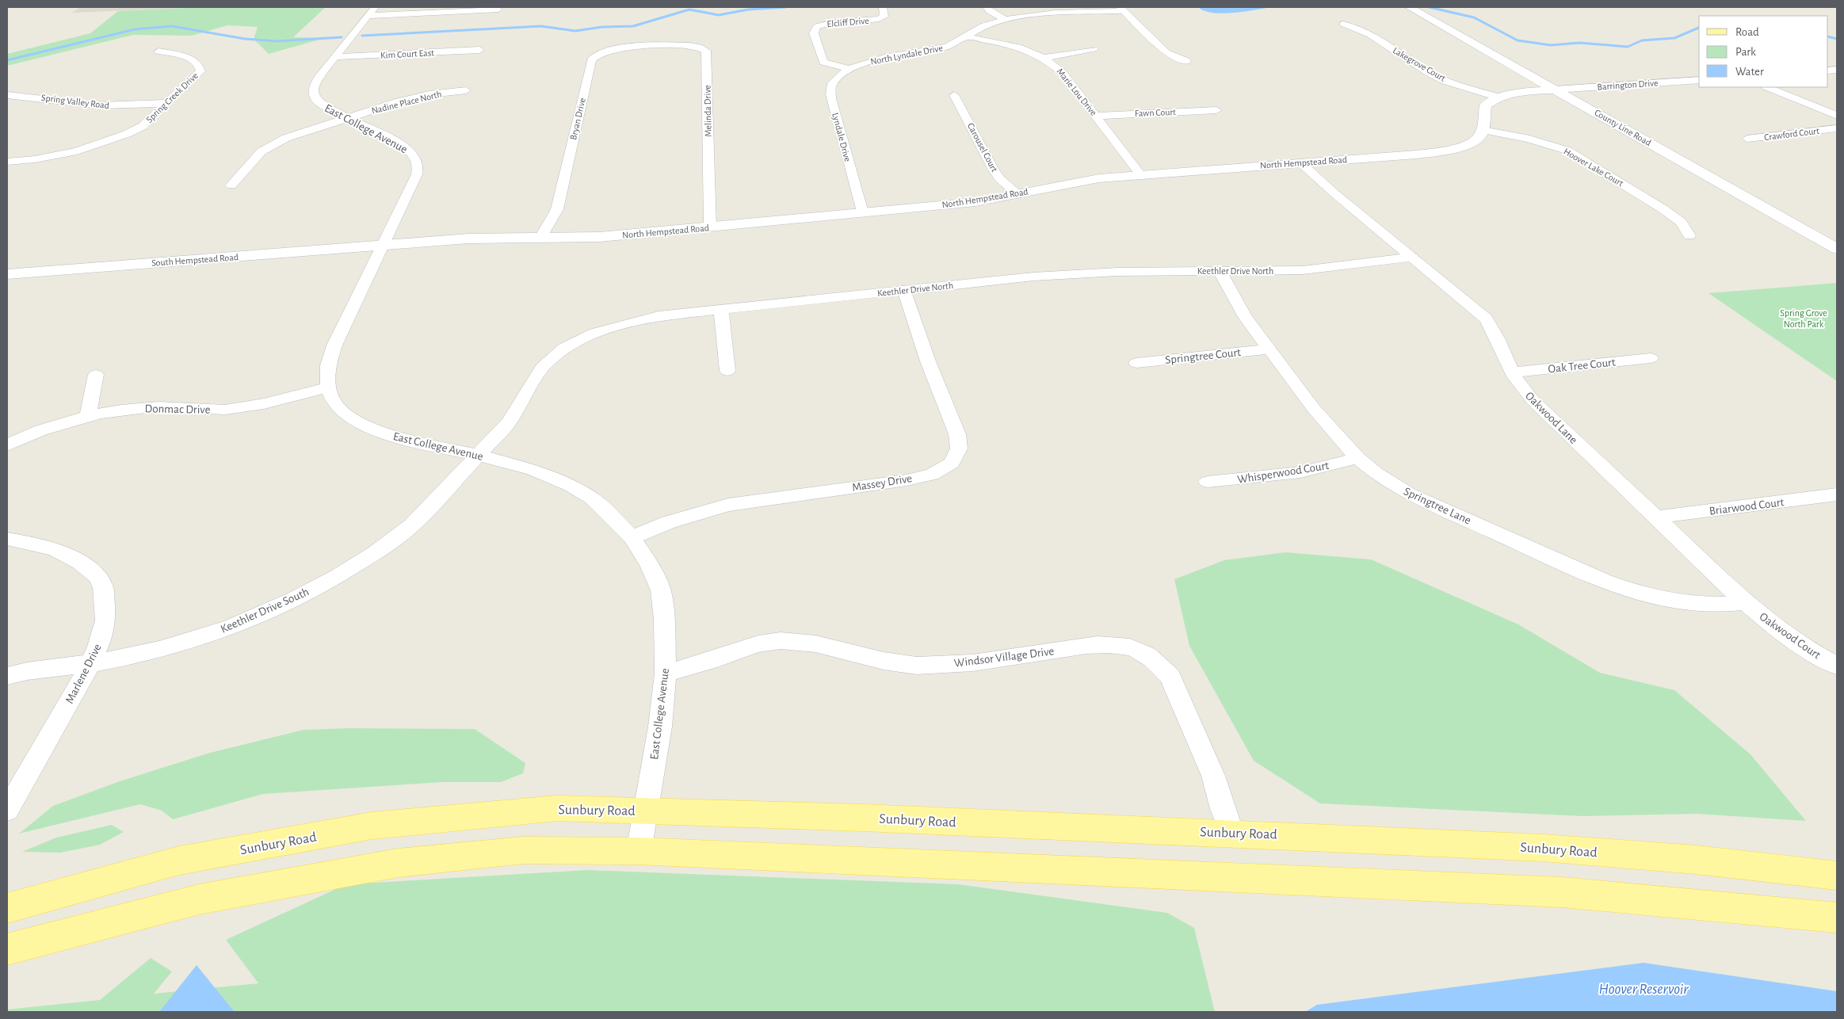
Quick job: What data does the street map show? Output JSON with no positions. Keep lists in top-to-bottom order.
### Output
{
  "streets": {
    "main road": ["Sunbury Road"],
    "street": [
      "Elcliff Drive",
      "Kim Court East",
      "North Lyndale Drive",
      "Lakegrove Court",
      "Barrington Drive",
      "Marie Lou Drive",
      "Spring Creek Drive",
      "Spring Valley Road",
      "Nadine Place North",
      "Melinda Drive",
      "Fawn Court",
      "Bryan Drive",
      "County Line Road",
      "East College Avenue",
      "Crawford Court",
      "Lyndale Drive",
      "Carousel Court",
      "North Hempstead Road",
      "Hoover Lake Court",
      "South Hempstead Road",
      "Keethler Drive North",
      "Springtree Court",
      "Oak Tree Court",
      "Donmac Drive",
      "Oakwood Lane",
      "Whisperwood Court",
      "Massey Drive",
      "Springtree Lane",
      "Briarwood Court",
      "Keethler Drive South",
      "Oakwood Court",
      "Windsor Village Drive",
      "Marlene Drive"
    ]
  },
  "crossings": [
    ["Elcliff Drive", "North Lyndale Drive"],
    ["Elcliff Drive", "Lyndale Drive"],
    ["Kim Court East", "East College Avenue"],
    ["North Lyndale Drive", "Marie Lou Drive"],
    ["North Lyndale Drive", "Lyndale Drive"],
    ["Barrington Drive", "County Line Road"],
    ["Marie Lou Drive", "Fawn Court"],
    ["Marie Lou Drive", "North Hempstead Road"],
    ["Spring Creek Drive", "Spring Valley Road"],
    ["Nadine Place North", "East College Avenue"],
    ["Melinda Drive", "Bryan Drive"],
    ["Melinda Drive", "North Hempstead Road"],
    ["Bryan Drive", "North Hempstead Road"],
    ["East College Avenue", "North Hempstead Road"],
    ["East College Avenue", "South Hempstead Road"],
    ["East College Avenue", "Keethler Drive North"],
    ["East College Avenue", "Donmac Drive"],
    ["East College Avenue", "Massey Drive"],
    ["East College Avenue", "Keethler Drive South"],
    ["East College Avenue", "Windsor Village Drive"],
    ["East College Avenue", "Sunbury Road"],
    ["Lyndale Drive", "North Hempstead Road"],
    ["Carousel Court", "North Hempstead Road"],
    ["North Hempstead Road", "Hoover Lake Court"],
    ["North Hempstead Road", "South Hempstead Road"],
    ["North Hempstead Road", "Oakwood Lane"],
    ["Keethler Drive North", "Oakwood Lane"],
    ["Keethler Drive North", "Massey Drive"],
    ["Keethler Drive North", "Springtree Lane"],
    ["Keethler Drive North", "Keethler Drive South"],
    ["Springtree Court", "Springtree Lane"],
    ["Oak Tree Court", "Oakwood Lane"],
    ["Oakwood Lane", "Springtree Lane"],
    ["Oakwood Lane", "Briarwood Court"],
    ["Oakwood Lane", "Oakwood Court"],
    ["Whisperwood Court", "Springtree Lane"],
    ["Springtree Lane", "Oakwood Court"],
    ["Keethler Drive South", "Marlene Drive"],
    ["Windsor Village Drive", "Sunbury Road"]
  ],
  "water": ["Hoover Reservoir"],
  "parks": ["Spring Grove North Park"],
  "legend": ["Road", "Park", "Water"]
}
